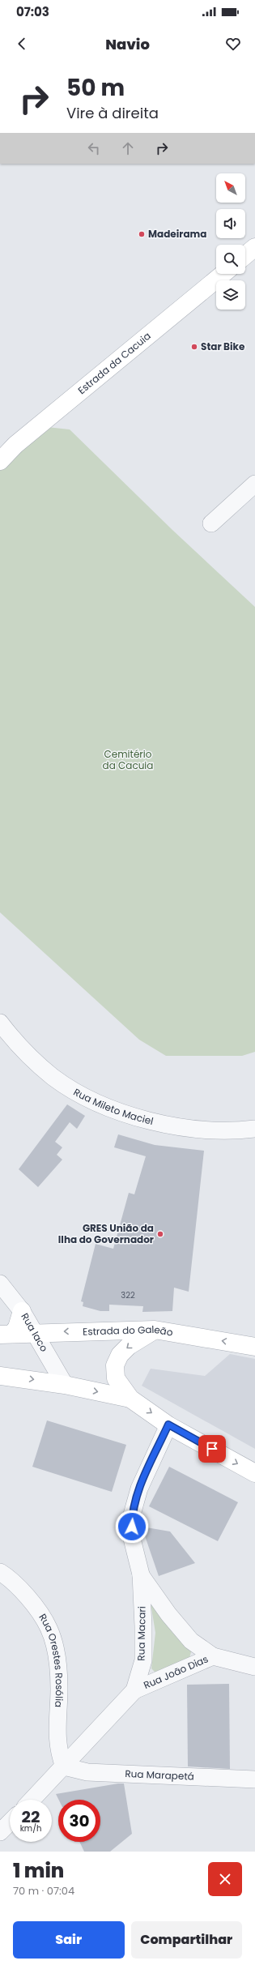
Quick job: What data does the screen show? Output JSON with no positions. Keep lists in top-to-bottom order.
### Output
{
  "streets": {
    "main road": ["Estrada da Cacuia", "Estrada do Galeão"],
    "street": [
      "Rua Mileto Maciel",
      "Rua Iaco",
      "Rua Macari",
      "Rua Orestes Rosólia",
      "Rua João Dias",
      "Rua Marapetá"
    ]
  },
  "crossings": [
    ["Estrada do Galeão", "Rua Iaco"],
    ["Rua Macari", "Rua Orestes Rosólia"],
    ["Rua Macari", "Rua João Dias"],
    ["Rua Macari", "Rua Marapetá"],
    ["Rua Orestes Rosólia", "Rua Marapetá"]
  ],
  "parks": ["Cemitério da Cacuia"],
  "places": ["Madeirama", "Star Bike", "GRES União da Ilha do Governador"],
  "house_numbers": ["322"],
  "north": "top left",
  "page": {
    "status": "07:03",
    "header": "Navio",
    "turn": ["50 m", "Vire à direita"],
    "speed": "22 km/h",
    "limit": "30",
    "heading": ["1 min", "70 m · 07:04"],
    "buttons": ["Sair", "Compartilhar"]
  }
}
